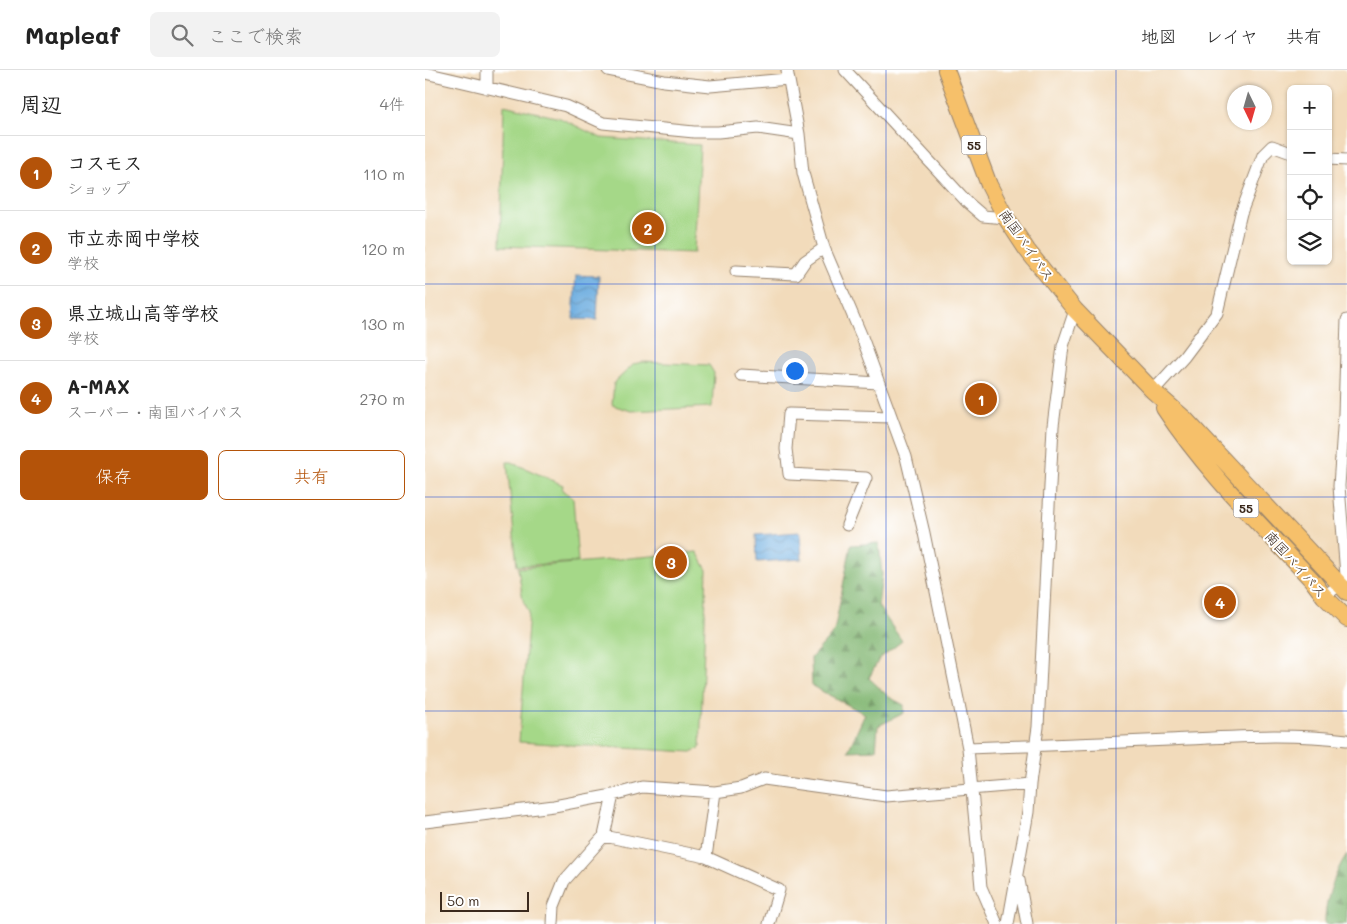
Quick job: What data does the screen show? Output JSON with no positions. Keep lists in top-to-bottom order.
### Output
{
  "streets": {
    "highway": ["55", "南国バイパス"]
  },
  "scale_bar": "50 m",
  "north": "bottom",
  "page": {
    "header": "Mapleaf",
    "search": "ここで検索",
    "nav": ["地図", "レイヤ", "共有"],
    "heading": ["周辺", "4件"],
    "map_buttons": ["+", "−"],
    "list": [
      {
        "mark": "1",
        "name": "コスモス",
        "note": "ショップ",
        "value": "110 m"
      },
      {
        "mark": "2",
        "name": "市立赤岡中学校",
        "note": "学校",
        "value": "120 m"
      },
      {
        "mark": "3",
        "name": "県立城山高等学校",
        "note": "学校",
        "value": "130 m"
      },
      {
        "mark": "4",
        "name": "A-MAX",
        "note": "スーパー · 南国バイパス",
        "value": "270 m"
      }
    ],
    "pins": [
      "2",
      "1",
      "3",
      "4"
    ],
    "buttons": ["保存", "共有"],
    "scale": "50 m"
  }
}
